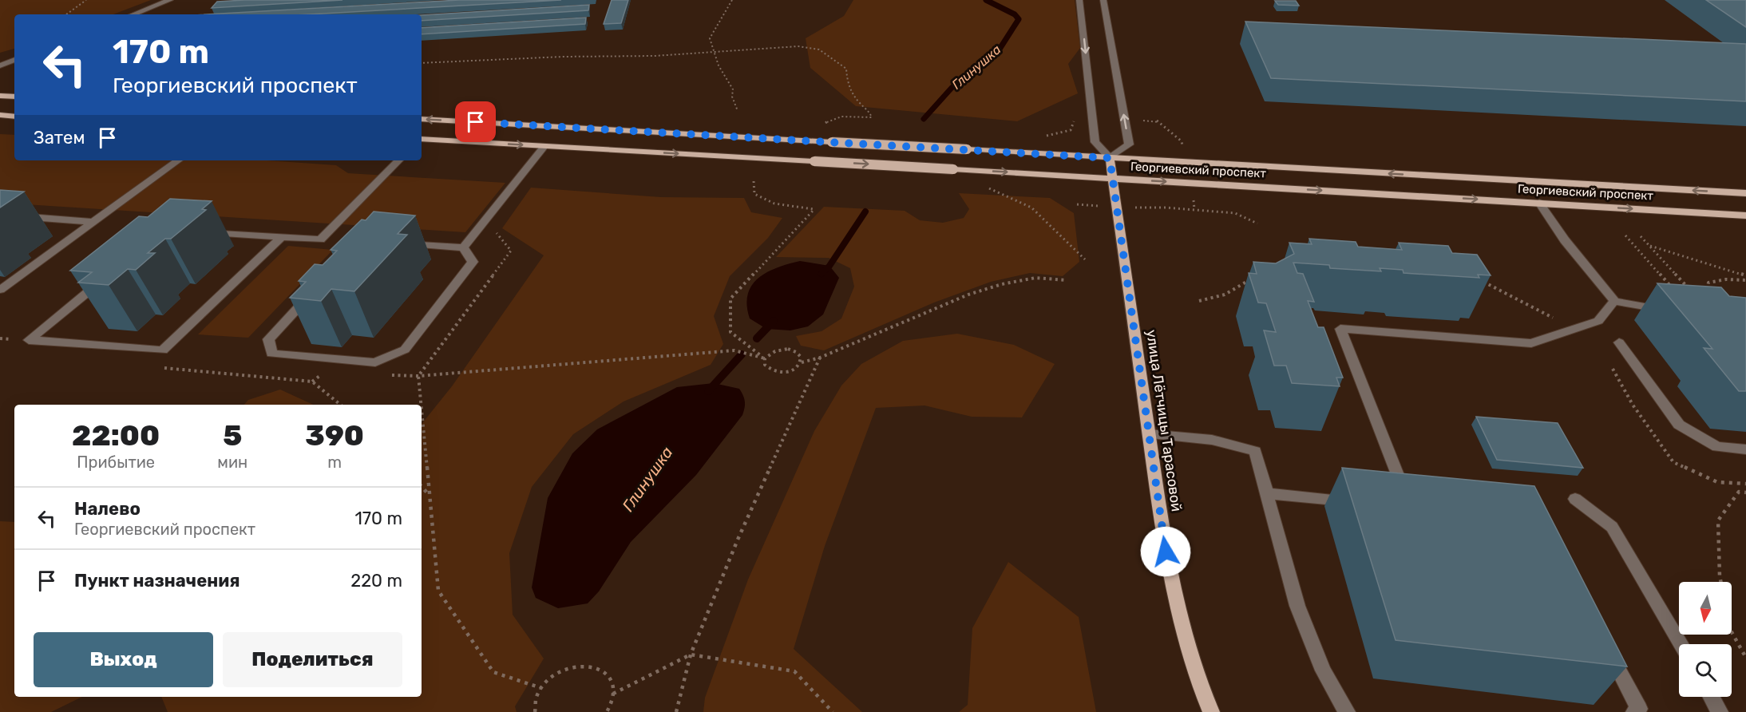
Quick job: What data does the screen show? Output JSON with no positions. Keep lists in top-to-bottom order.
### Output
{
  "streets": {
    "main road": ["Георгиевский проспект", "улица Лётчицы Тарасовой"]
  },
  "crossings": [
    ["Георгиевский проспект", "улица Лётчицы Тарасовой"]
  ],
  "water": ["Глинушка"],
  "north": "bottom",
  "page": {
    "turn": ["170 m", "Георгиевский проспект"],
    "then": "Затем",
    "eta": [
      "22:00",
      "Прибытие",
      "5",
      "мин",
      "390",
      "m"
    ],
    "list": [
      {
        "name": "Налево",
        "note": "Георгиевский проспект",
        "value": "170 m"
      },
      {
        "name": "Пункт назначения",
        "value": "220 m"
      }
    ],
    "buttons": ["Выход", "Поделиться"]
  }
}
